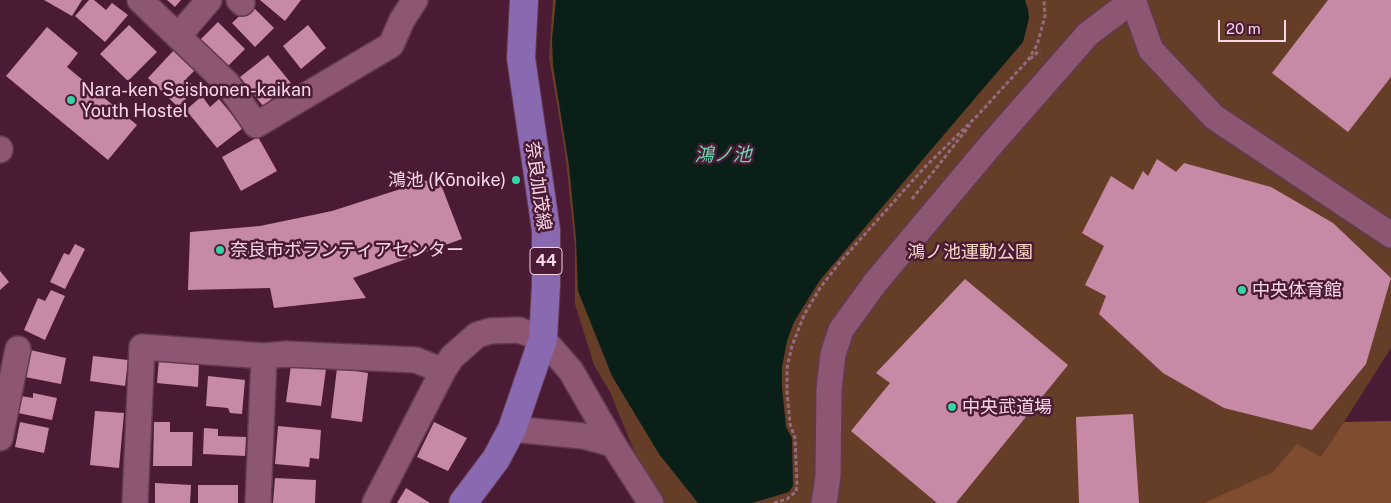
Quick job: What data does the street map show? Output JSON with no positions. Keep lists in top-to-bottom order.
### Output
{
  "streets": {
    "main road": ["奈良加茂線", "44"]
  },
  "water": ["鴻ノ池"],
  "parks": ["鴻ノ池運動公園"],
  "places": [
    "Nara-ken Seishonen-kaikan Youth Hostel",
    "鴻池 (Kōnoike)",
    "奈良市ボランティアセンター",
    "中央体育館",
    "中央武道場"
  ],
  "scale_bar": "20 m"
}
